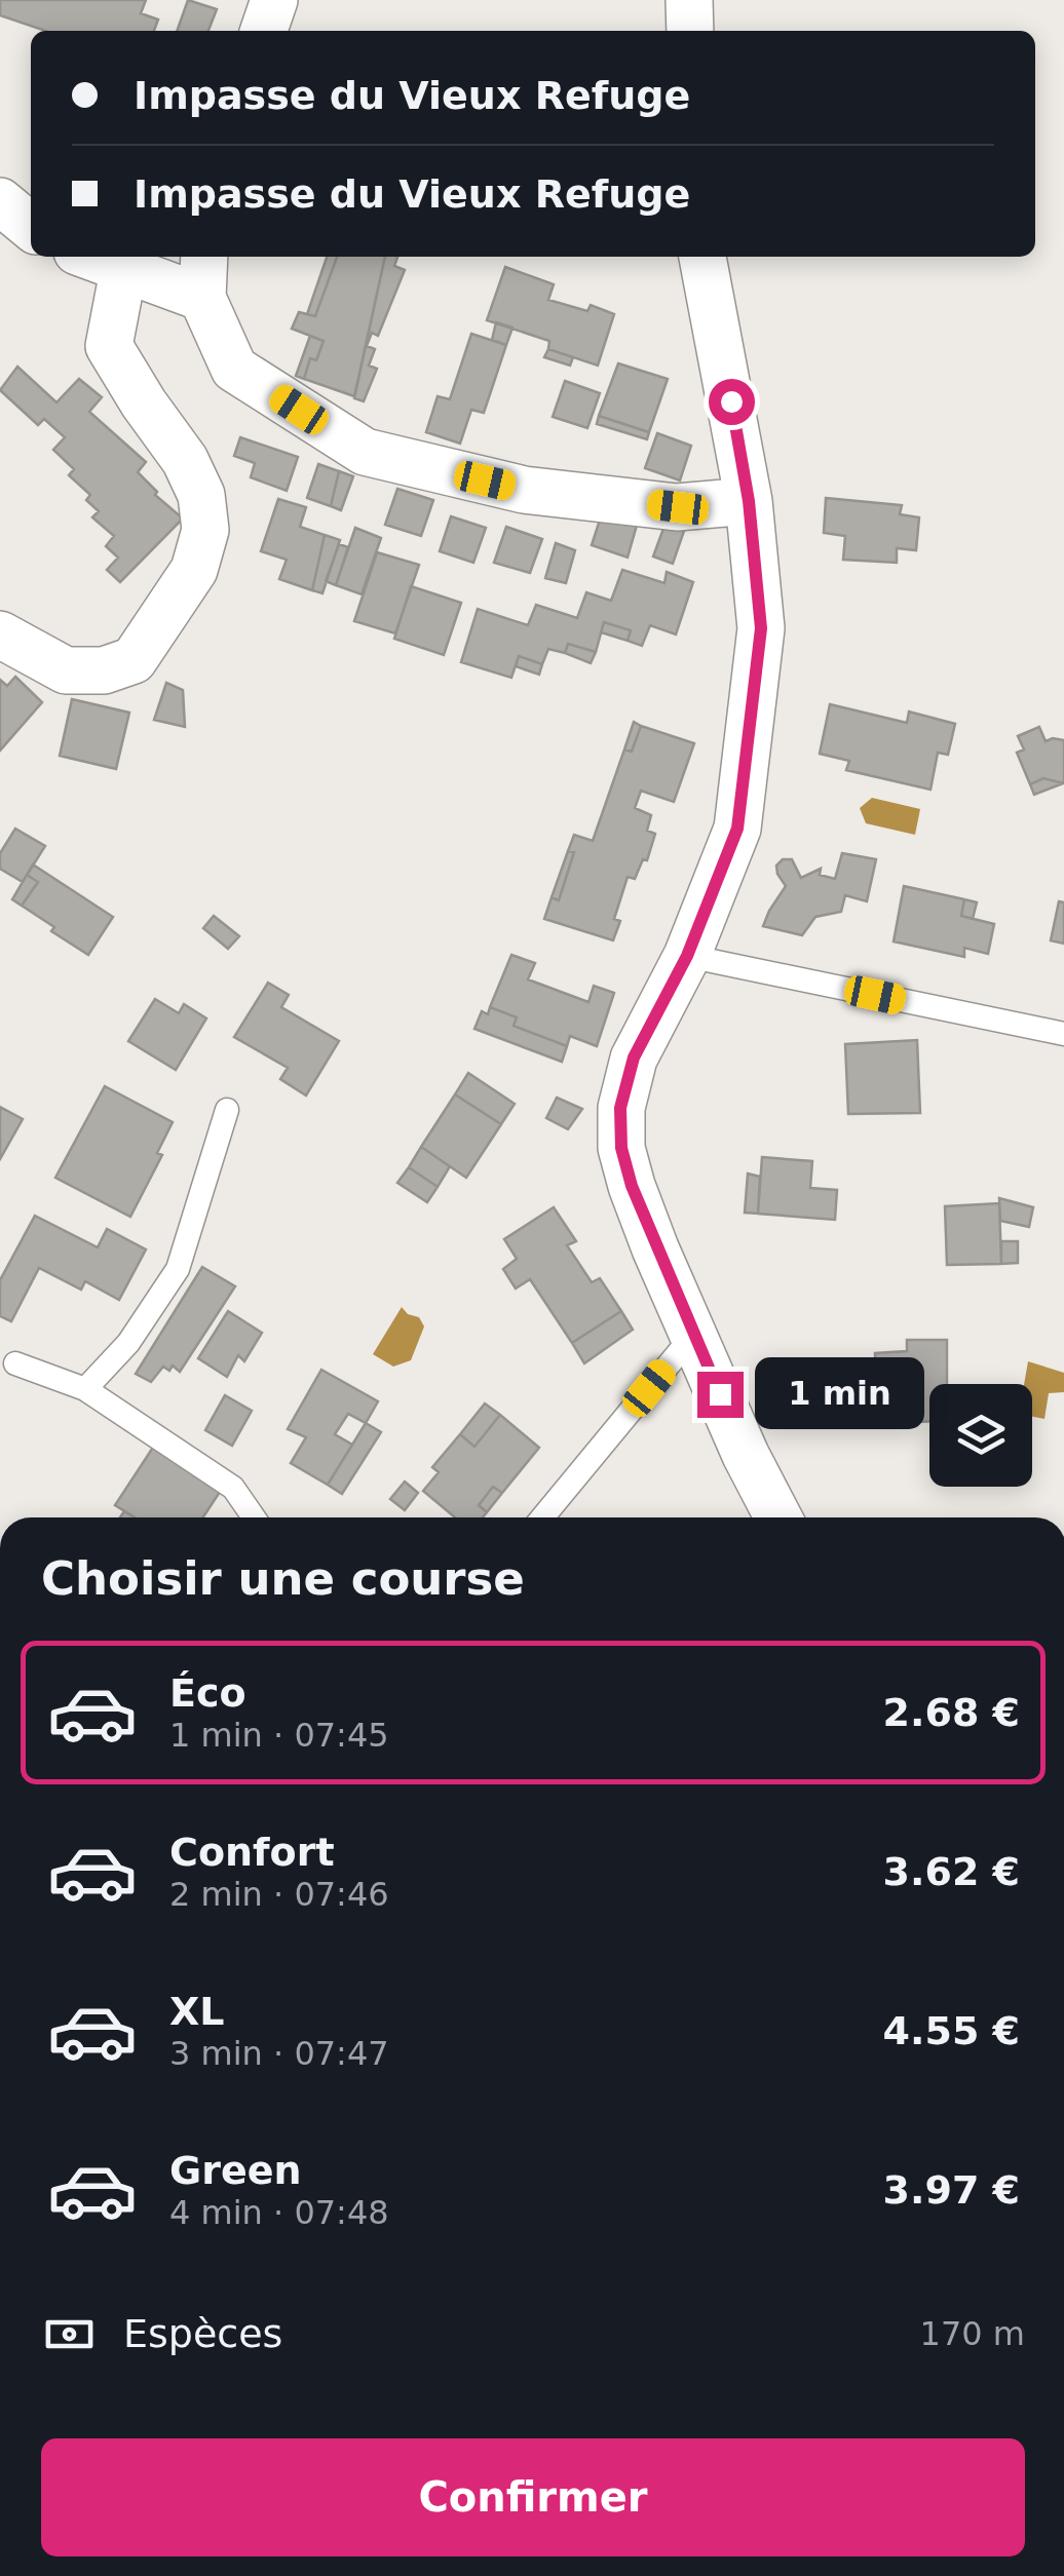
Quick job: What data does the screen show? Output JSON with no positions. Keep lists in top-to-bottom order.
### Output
{
  "page": {
    "banner": ["Impasse du Vieux Refuge", "Impasse du Vieux Refuge"],
    "bubble": "1 min",
    "heading": "Choisir une course",
    "list": [
      {
        "name": "Éco",
        "note": "1 min · 07:45",
        "value": "2.68 €"
      },
      {
        "name": "Confort",
        "note": "2 min · 07:46",
        "value": "3.62 €"
      },
      {
        "name": "XL",
        "note": "3 min · 07:47",
        "value": "4.55 €"
      },
      {
        "name": "Green",
        "note": "4 min · 07:48",
        "value": "3.97 €"
      }
    ],
    "pay": ["Espèces", "170 m"],
    "buttons": "Confirmer"
  }
}
